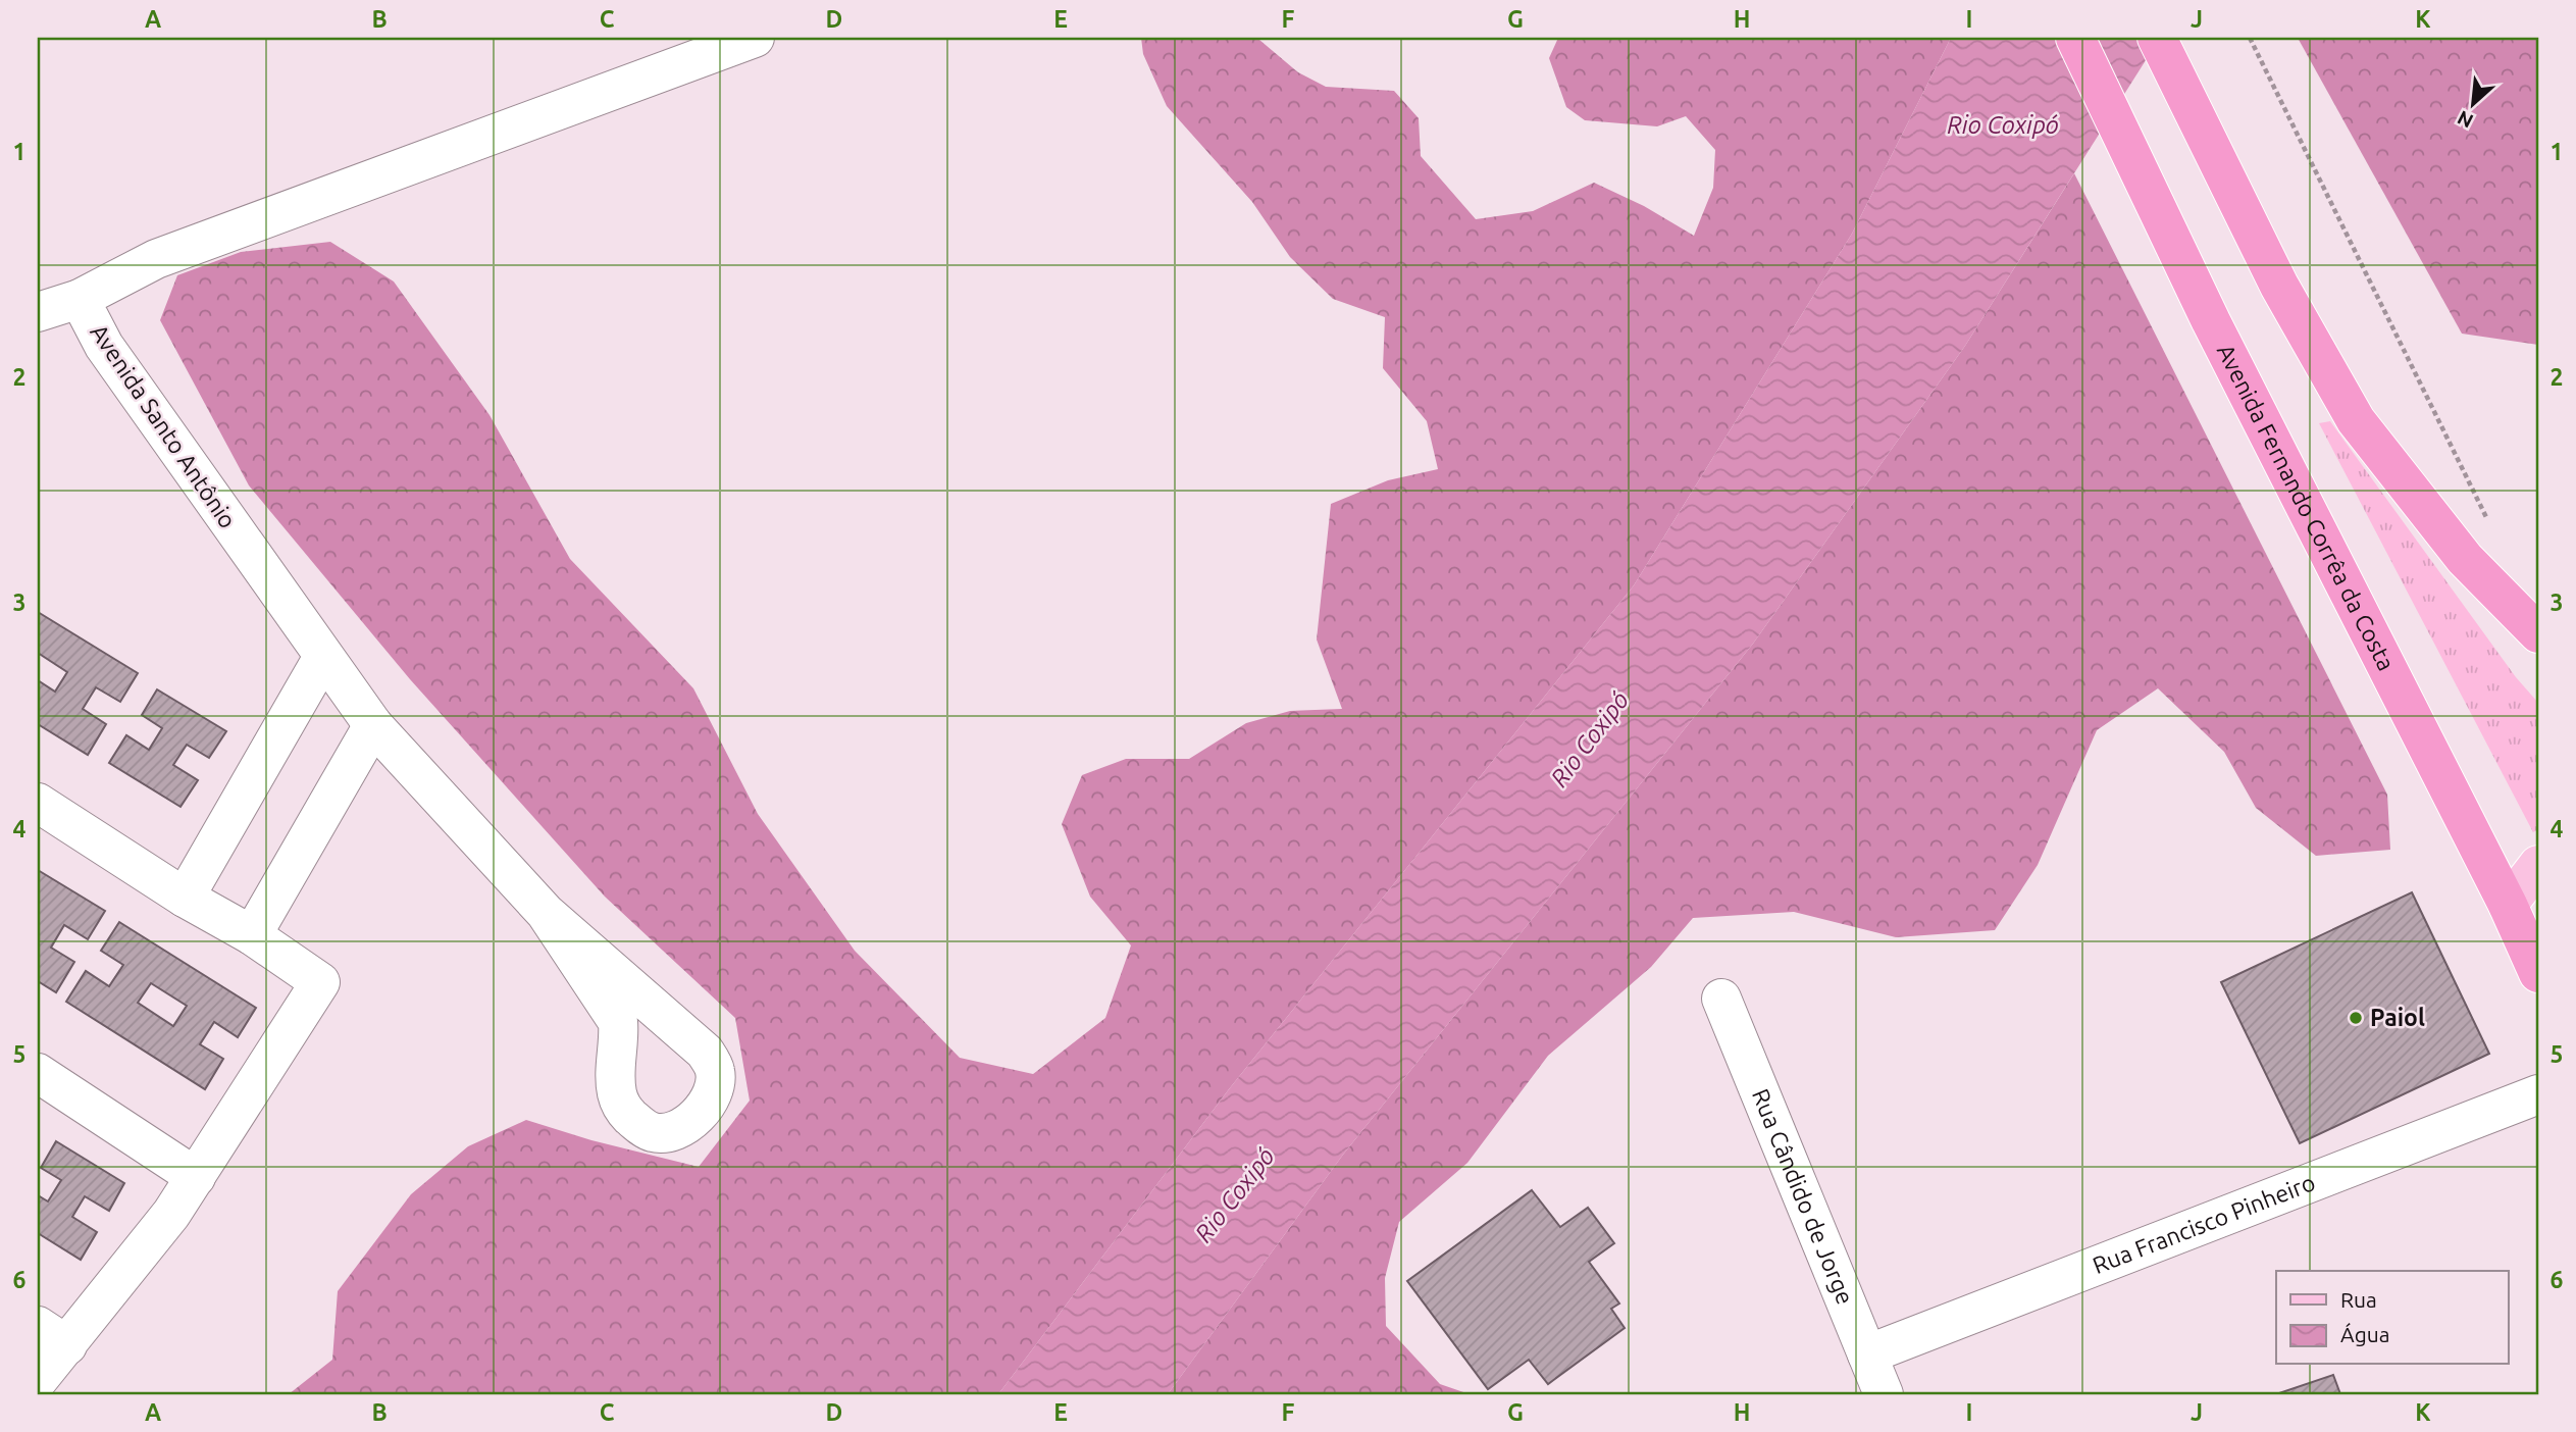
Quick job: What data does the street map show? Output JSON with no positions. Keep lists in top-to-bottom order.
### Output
{
  "streets": {
    "highway": ["Avenida Fernando Corrêa da Costa"],
    "street": ["Avenida Santo Antônio", "Rua Cândido de Jorge", "Rua Francisco Pinheiro"]
  },
  "crossings": [
    ["Rua Cândido de Jorge", "Rua Francisco Pinheiro"]
  ],
  "water": ["Rio Coxipó"],
  "places": ["Paiol"],
  "legend": ["Rua", "Água"],
  "north": "bottom left",
  "grid": {
    "columns": [
      "A",
      "B",
      "C",
      "D",
      "E",
      "F",
      "G",
      "H",
      "I",
      "J",
      "K"
    ],
    "rows": [
      "1",
      "2",
      "3",
      "4",
      "5",
      "6"
    ]
  }
}
